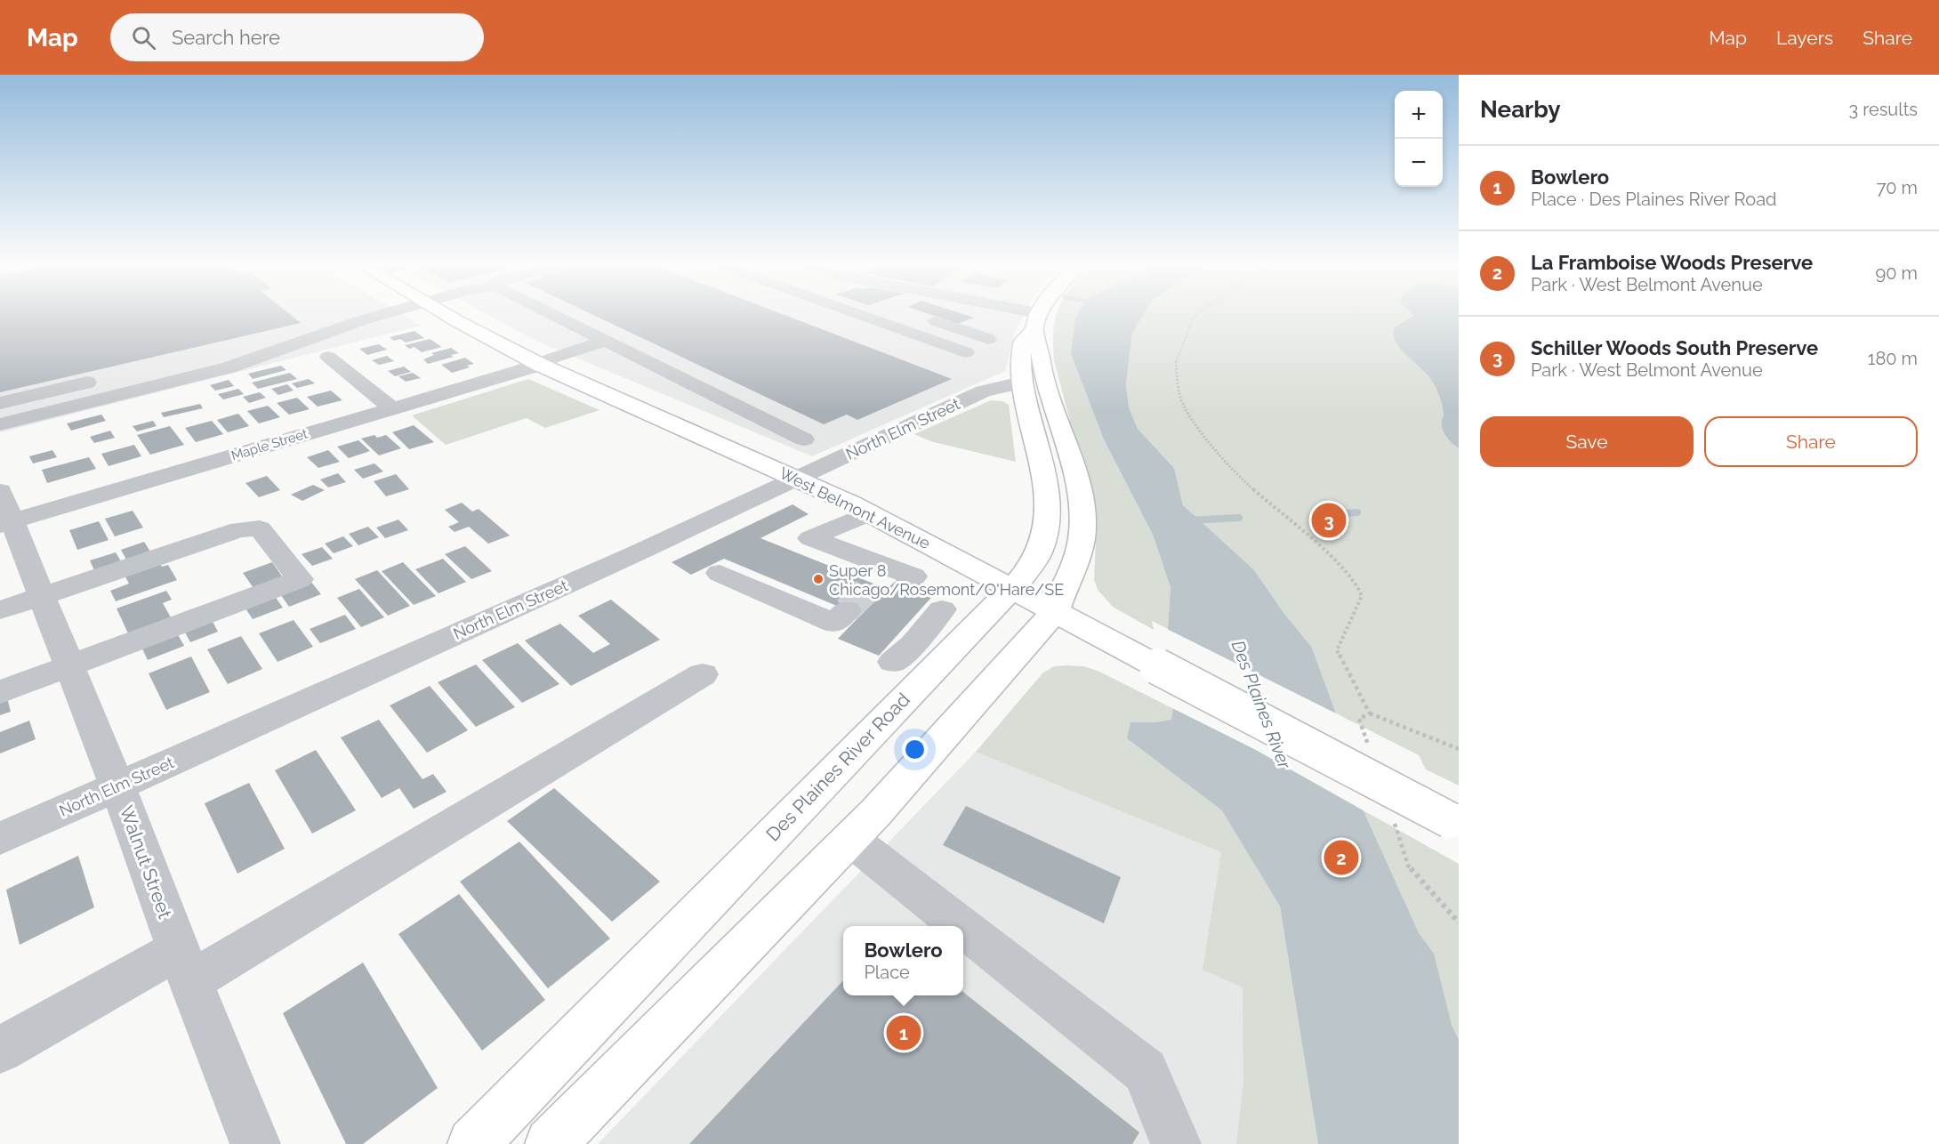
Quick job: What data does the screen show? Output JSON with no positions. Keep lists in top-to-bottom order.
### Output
{
  "streets": {
    "main road": ["West Belmont Avenue", "Des Plaines River Road"],
    "street": ["North Elm Street", "Maple Street", "Walnut Street"]
  },
  "crossings": [
    ["North Elm Street", "West Belmont Avenue"],
    ["North Elm Street", "Des Plaines River Road"],
    ["North Elm Street", "Walnut Street"],
    ["Maple Street", "West Belmont Avenue"],
    ["Maple Street", "Walnut Street"],
    ["West Belmont Avenue", "Des Plaines River Road"]
  ],
  "water": ["Des Plaines River"],
  "places": ["Super 8 Chicago/Rosemont/O'Hare/SE"],
  "page": {
    "header": "Map",
    "search": "Search here",
    "nav": ["Map", "Layers", "Share"],
    "heading": ["Nearby", "3 results"],
    "map_buttons": ["+", "−"],
    "list": [
      {
        "mark": "1",
        "name": "Bowlero",
        "note": "Place · Des Plaines River Road",
        "value": "70 m"
      },
      {
        "mark": "2",
        "name": "La Framboise Woods Preserve",
        "note": "Park · West Belmont Avenue",
        "value": "90 m"
      },
      {
        "mark": "3",
        "name": "Schiller Woods South Preserve",
        "note": "Park · West Belmont Avenue",
        "value": "180 m"
      }
    ],
    "buttons": ["Save", "Share"],
    "pins": ["3", "2", "1"],
    "popup": ["Bowlero", "Place"]
  }
}
